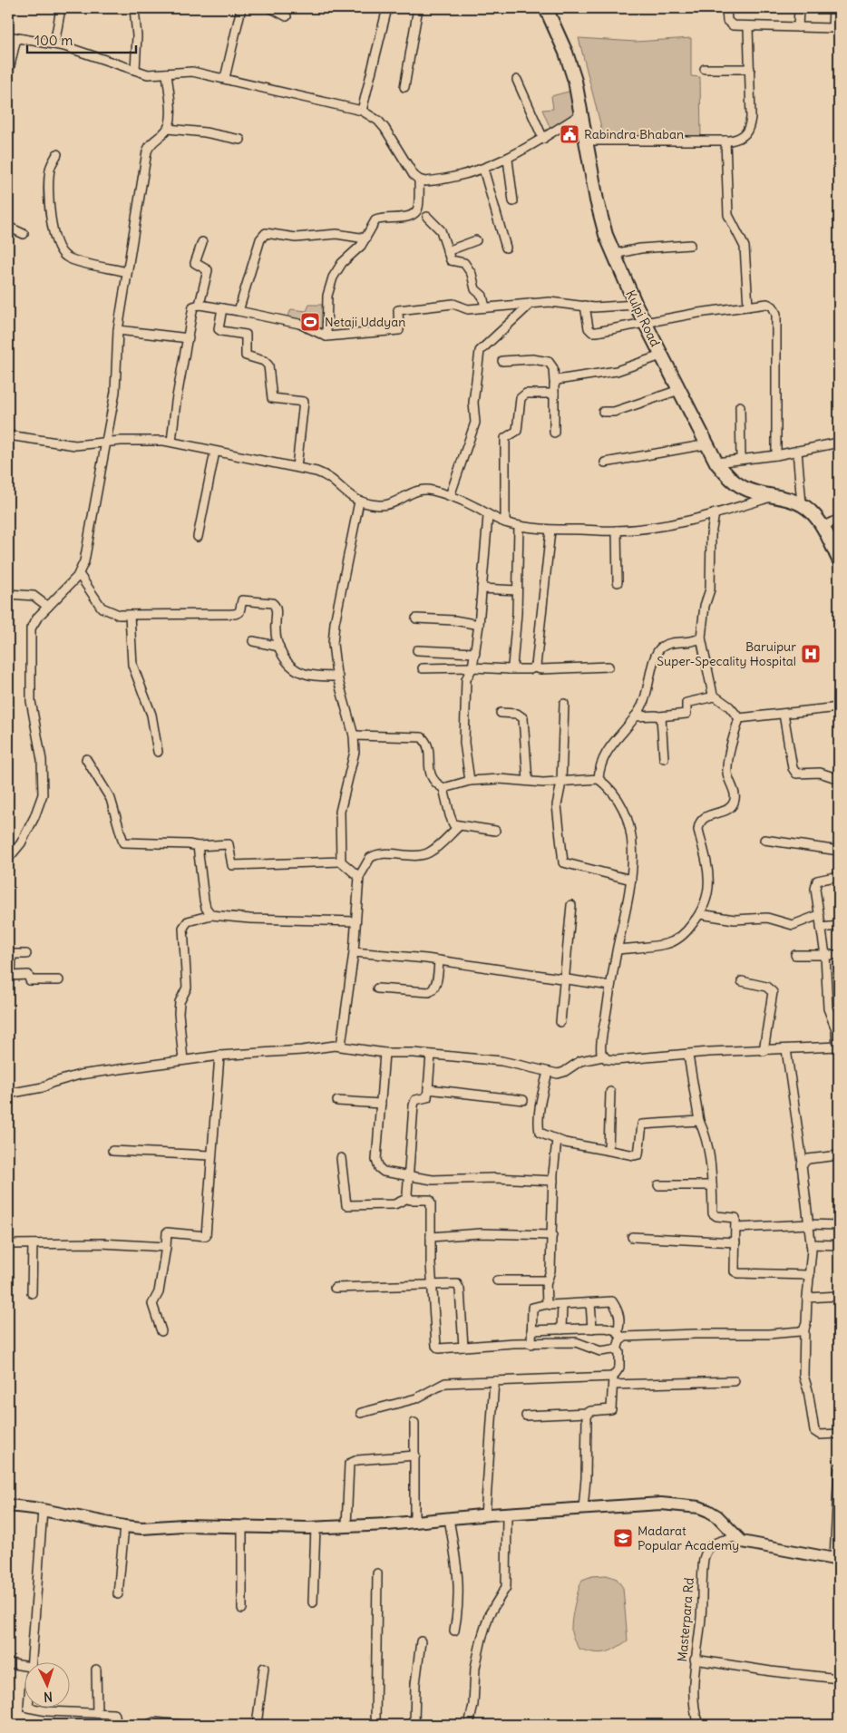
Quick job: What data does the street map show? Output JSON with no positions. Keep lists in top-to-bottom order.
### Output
{
  "streets": {
    "main road": ["Kulpi Road"],
    "street": ["Masterpara Rd"]
  },
  "places": {
    "public building": ["Rabindra Bhaban"],
    "sports": ["Netaji Uddyan"],
    "hospital": ["Baruipur Super-Specality Hospital"],
    "school or university": ["Madarat Popular Academy"]
  },
  "scale_bar": "100 m",
  "north": "bottom"
}
